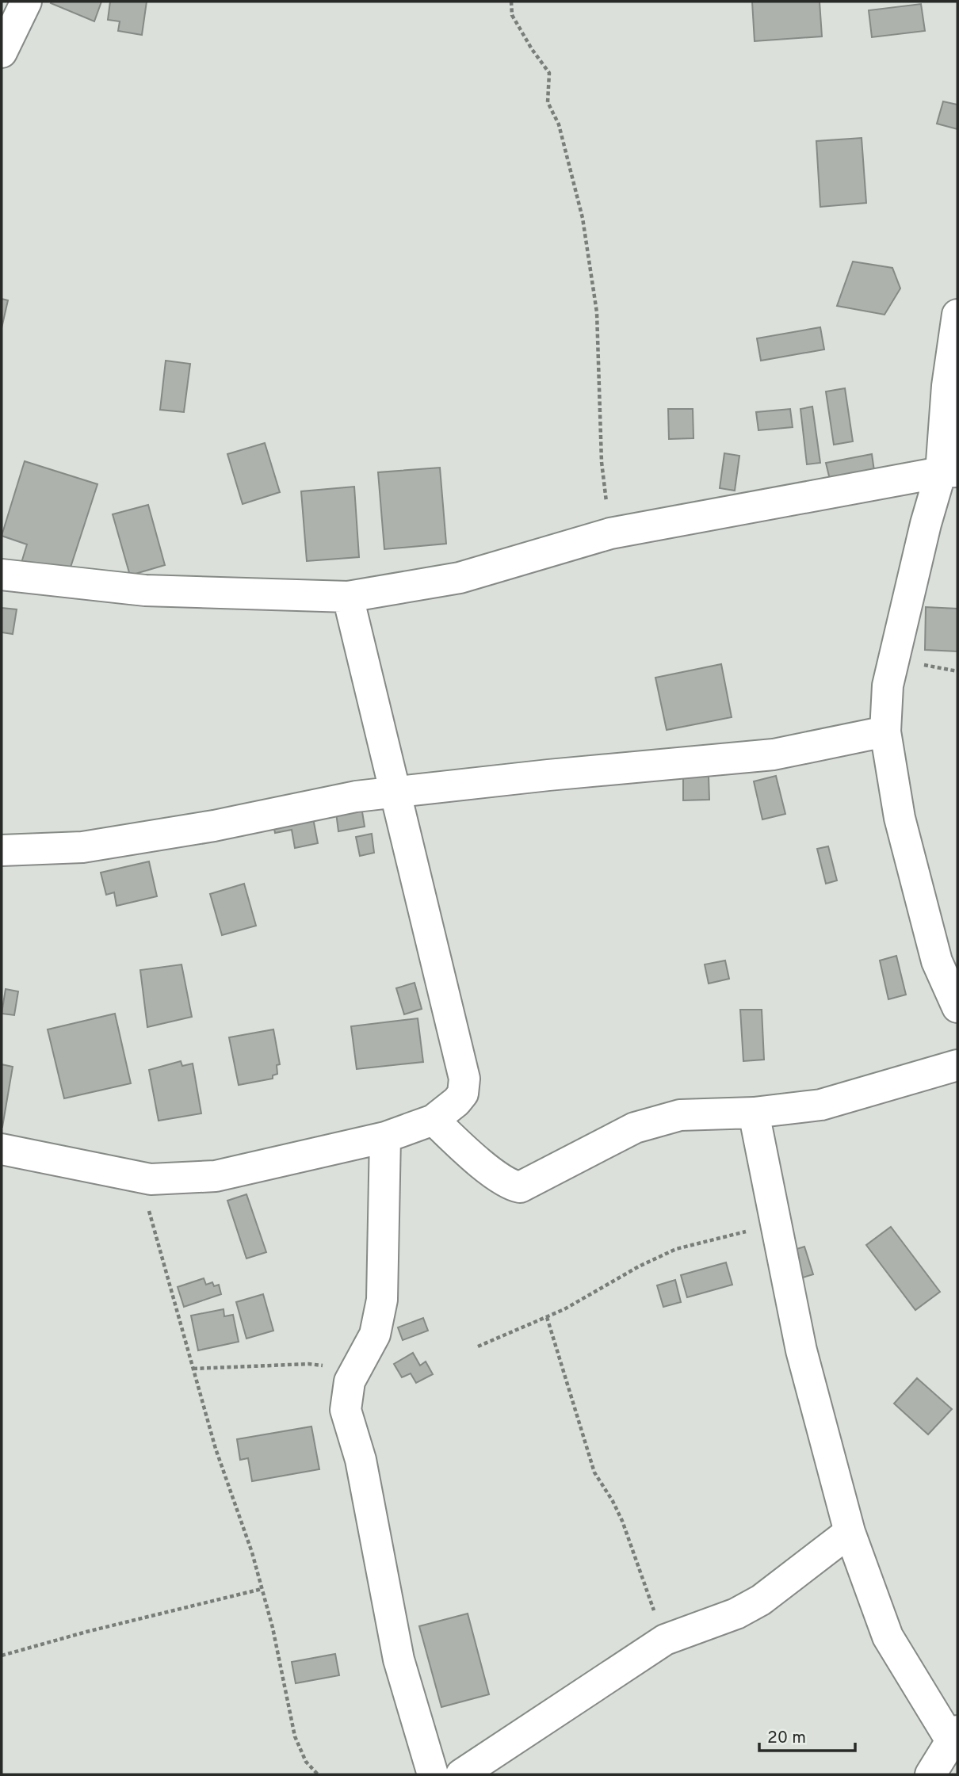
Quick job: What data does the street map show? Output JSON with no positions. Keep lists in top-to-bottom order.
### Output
{
  "scale_bar": "20 m"
}
